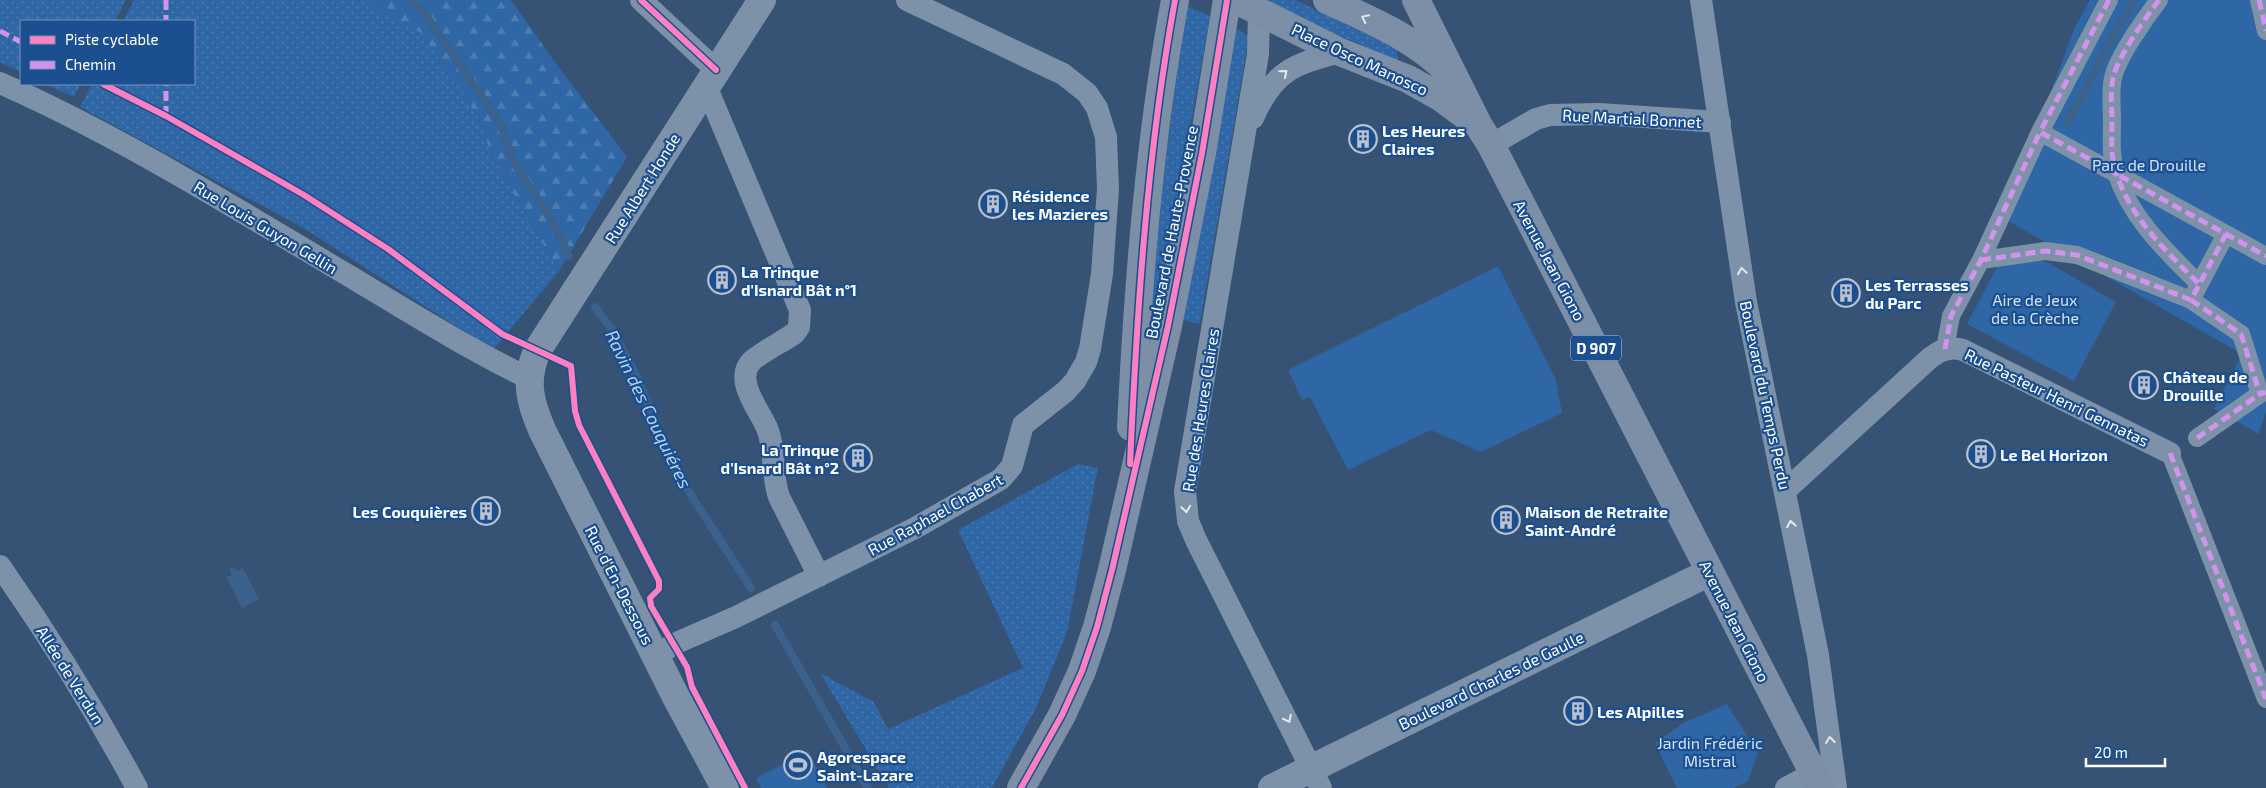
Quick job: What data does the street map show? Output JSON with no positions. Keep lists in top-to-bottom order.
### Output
{
  "streets": {
    "main road": [
      "Place Osco Manosco",
      "Boulevard de Haute-Provence",
      "Avenue Jean Giono",
      "D 907"
    ],
    "street": [
      "Rue Martial Bonnet",
      "Rue Albert Honde",
      "Rue Louis Guyon Gellin",
      "Boulevard du Temps Perdu",
      "Rue Pasteur Henri Gennatas",
      "Rue des Heures Claires",
      "Rue Raphael Chabert",
      "Rue d'En-Dessous",
      "Allée de Verdun",
      "Boulevard Charles de Gaulle"
    ]
  },
  "crossings": [
    ["Place Osco Manosco", "Rue Martial Bonnet"],
    ["Place Osco Manosco", "Avenue Jean Giono"],
    ["Place Osco Manosco", "D 907"],
    ["Place Osco Manosco", "Rue des Heures Claires"],
    ["Rue Martial Bonnet", "Avenue Jean Giono"],
    ["Rue Martial Bonnet", "Boulevard du Temps Perdu"],
    ["Rue Albert Honde", "Rue Louis Guyon Gellin"],
    ["Rue Albert Honde", "Rue d'En-Dessous"],
    ["Rue Louis Guyon Gellin", "Rue d'En-Dessous"],
    ["Avenue Jean Giono", "Boulevard Charles de Gaulle"],
    ["Boulevard du Temps Perdu", "Rue Pasteur Henri Gennatas"],
    ["Rue des Heures Claires", "Boulevard Charles de Gaulle"],
    ["Rue Raphael Chabert", "Rue d'En-Dessous"]
  ],
  "one_way": ["Boulevard du Temps Perdu"],
  "water": ["Ravin des Couquiéres"],
  "parks": ["Parc de Drouille", "Aire de Jeux de la Crèche", "Jardin Frédéric Mistral"],
  "places": {
    "building": [
      "Les Heures Claires",
      "Résidence les Mazieres",
      "La Trinque d'Isnard Bât n°1",
      "Les Terrasses du Parc",
      "Château de Drouille",
      "Le Bel Horizon",
      "La Trinque d'Isnard Bât n°2",
      "Les Couquières",
      "Maison de Retraite Saint-André",
      "Les Alpilles"
    ],
    "sports": ["Agorespace Saint-Lazare"]
  },
  "legend": ["Piste cyclable", "Chemin"],
  "scale_bar": "20 m"
}
